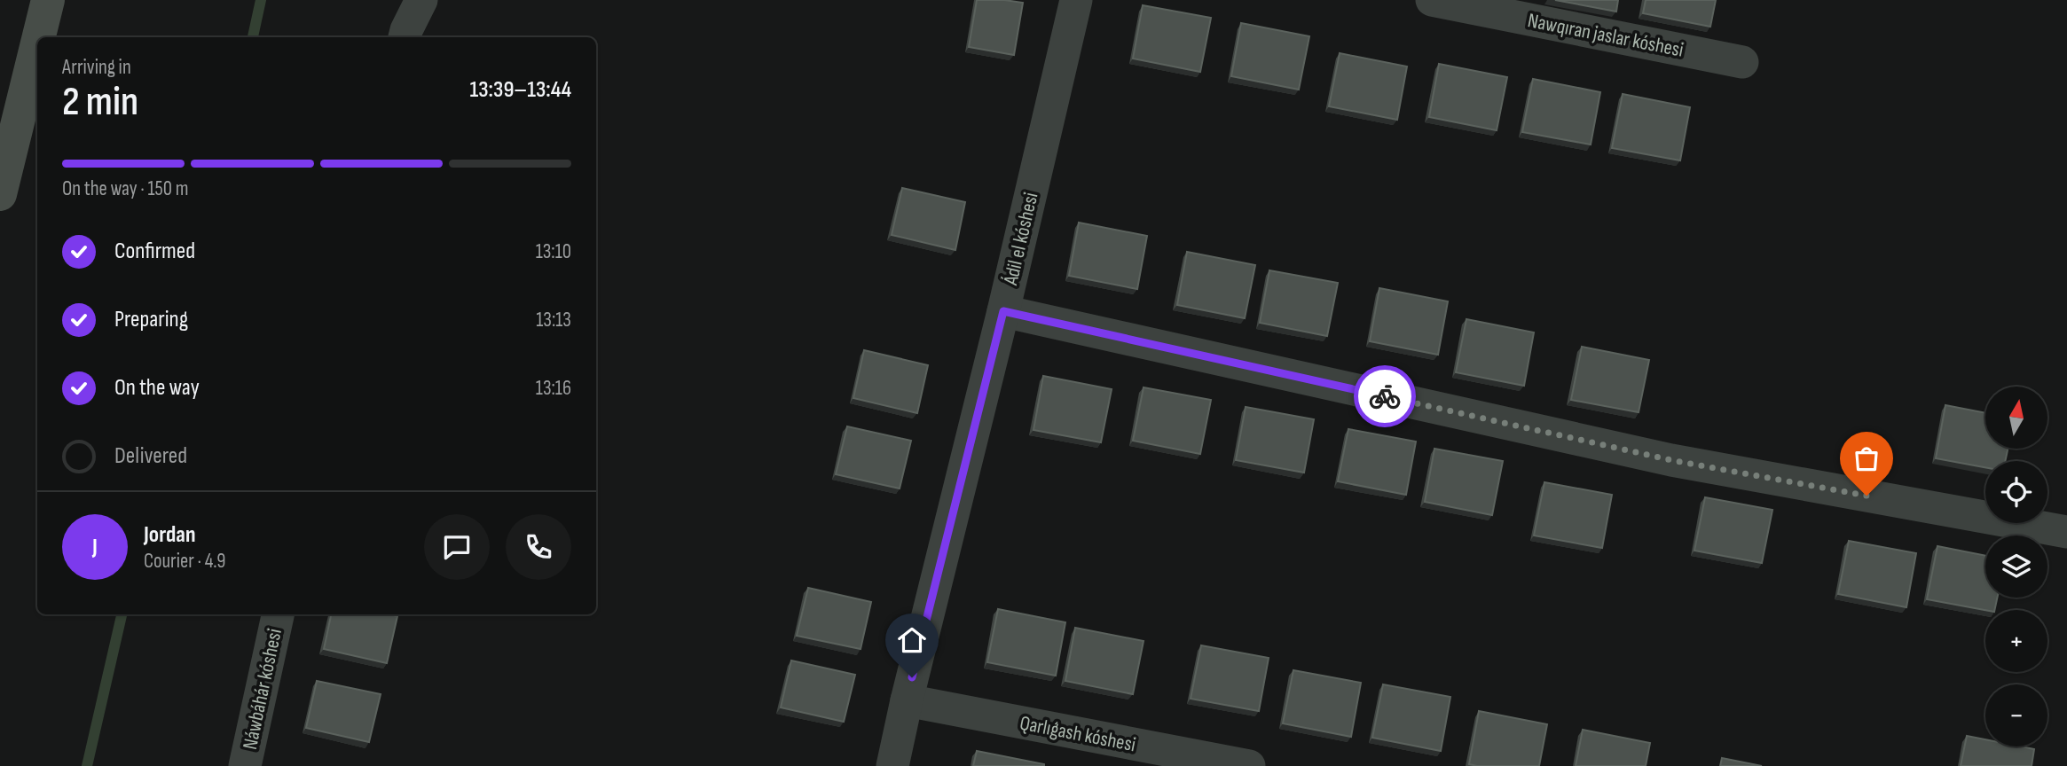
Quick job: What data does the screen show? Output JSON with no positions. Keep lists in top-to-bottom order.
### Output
{
  "streets": {
    "street": [
      "Nawqıran jaslar kóshesi",
      "Ádil el kóshesi",
      "Náwbáhár kóshesi",
      "Qarlıǵash kóshesi"
    ]
  },
  "crossings": [
    ["Ádil el kóshesi", "Qarlıǵash kóshesi"]
  ],
  "north": "top",
  "page": {
    "heading": ["2 min", "Arriving in", "13:39–13:44"],
    "panel": ["Jordan", "Courier · 4.9"],
    "bar": "On the way · 150 m",
    "list": [
      ["Confirmed", "13:10"],
      ["Preparing", "13:13"],
      ["On the way", "13:16"],
      "Delivered"
    ],
    "map_buttons": ["+", "−"],
    "round": "J"
  }
}
